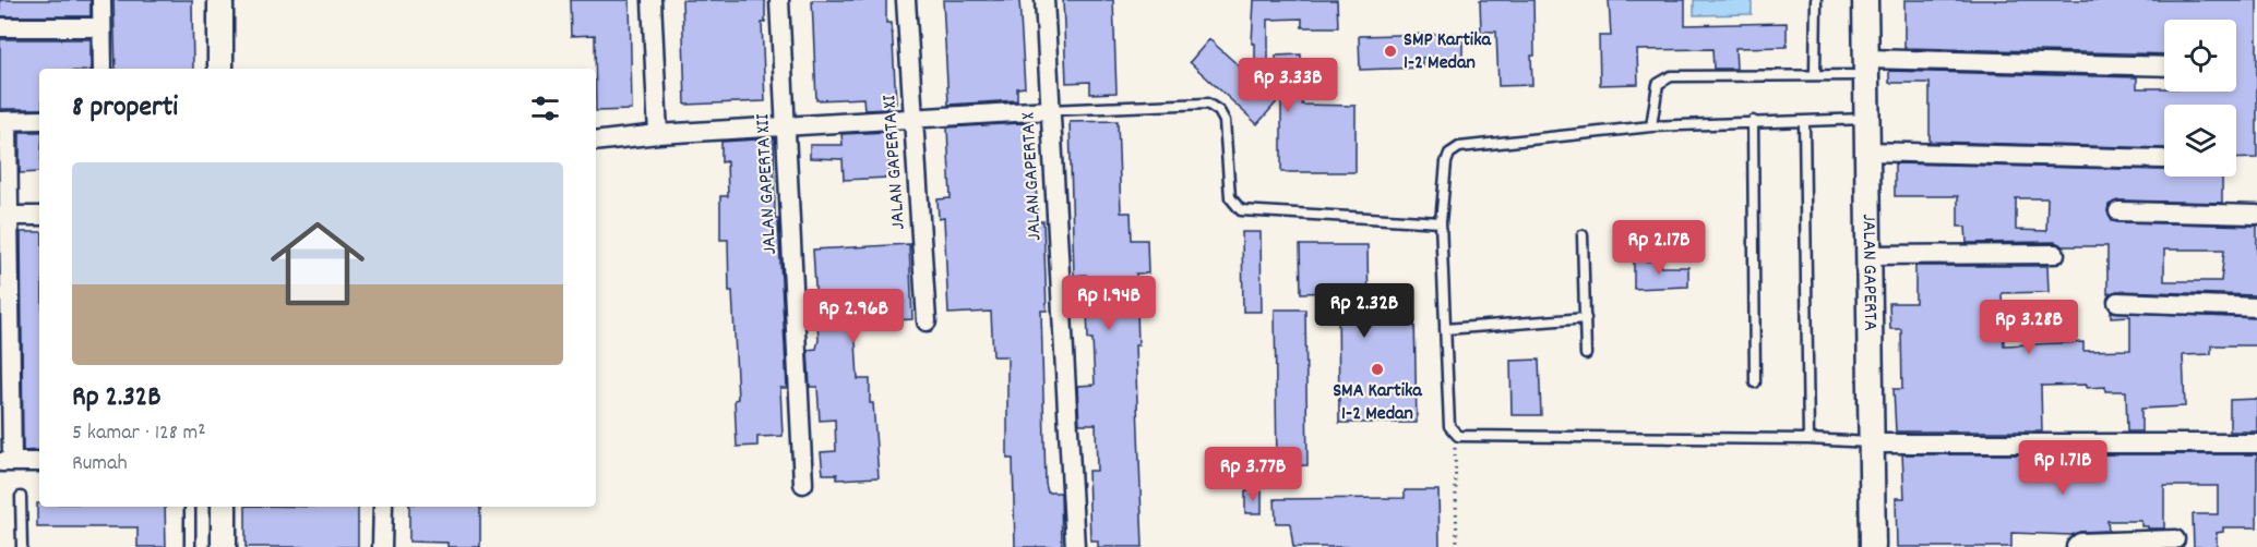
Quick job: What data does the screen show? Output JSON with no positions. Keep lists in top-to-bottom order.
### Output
{
  "streets": {
    "street": [
      "JALAN GAPERTA XI",
      "JALAN GAPERTA X",
      "JALAN GAPERTA XII",
      "JALAN GAPERTA"
    ]
  },
  "places": ["SMP Kartika 1-2 Medan", "SMA Kartika 1-2 Medan"],
  "page": {
    "price": [
      "Rp 3.33B",
      "Rp 2.17B",
      "Rp 1.94B",
      "Rp 2.32B",
      "Rp 2.96B",
      "Rp 3.28B",
      "Rp 1.71B",
      "Rp 3.77B"
    ],
    "heading": "8 properti",
    "list": [
      {
        "name": "Rp 2.32B",
        "note": "5 kamar · 128 m² · Rumah"
      }
    ]
  }
}
